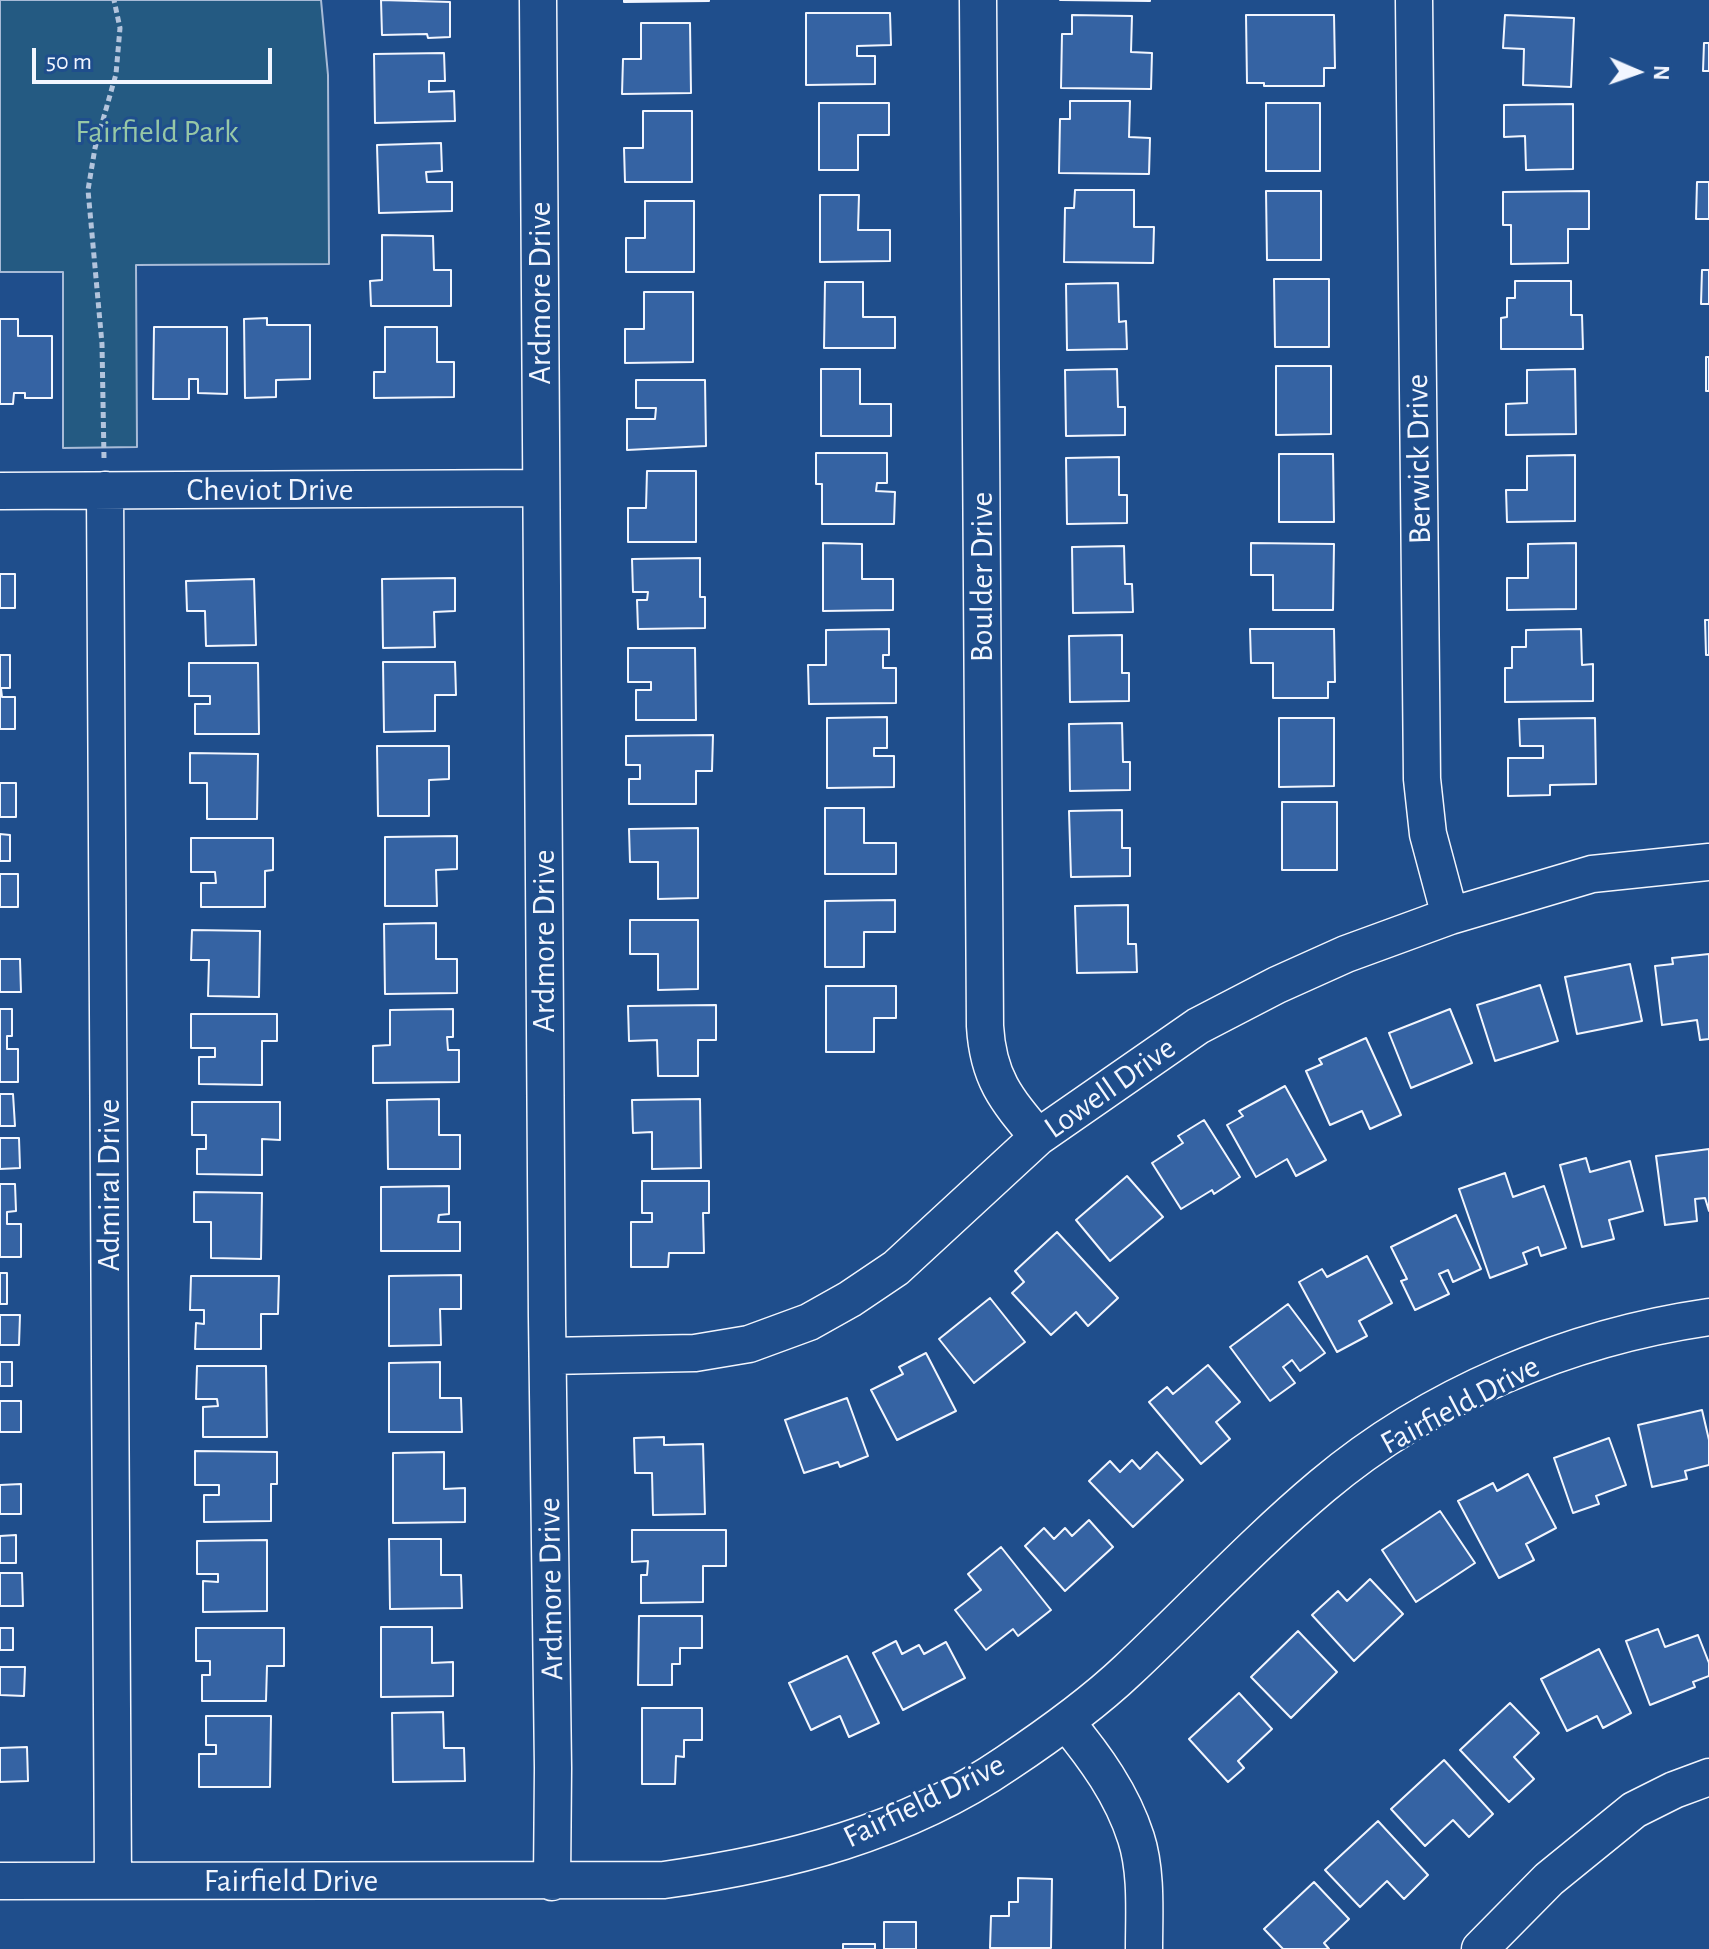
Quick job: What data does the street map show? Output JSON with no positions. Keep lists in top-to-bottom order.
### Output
{
  "streets": {
    "street": [
      "Ardmore Drive",
      "Berwick Drive",
      "Cheviot Drive",
      "Boulder Drive",
      "Lowell Drive",
      "Admiral Drive",
      "Fairfield Drive"
    ]
  },
  "crossings": [
    ["Ardmore Drive", "Cheviot Drive"],
    ["Ardmore Drive", "Lowell Drive"],
    ["Ardmore Drive", "Fairfield Drive"],
    ["Berwick Drive", "Lowell Drive"],
    ["Cheviot Drive", "Admiral Drive"],
    ["Boulder Drive", "Lowell Drive"],
    ["Admiral Drive", "Fairfield Drive"]
  ],
  "parks": ["Fairfield Park"],
  "scale_bar": "50 m",
  "north": "right"
}
